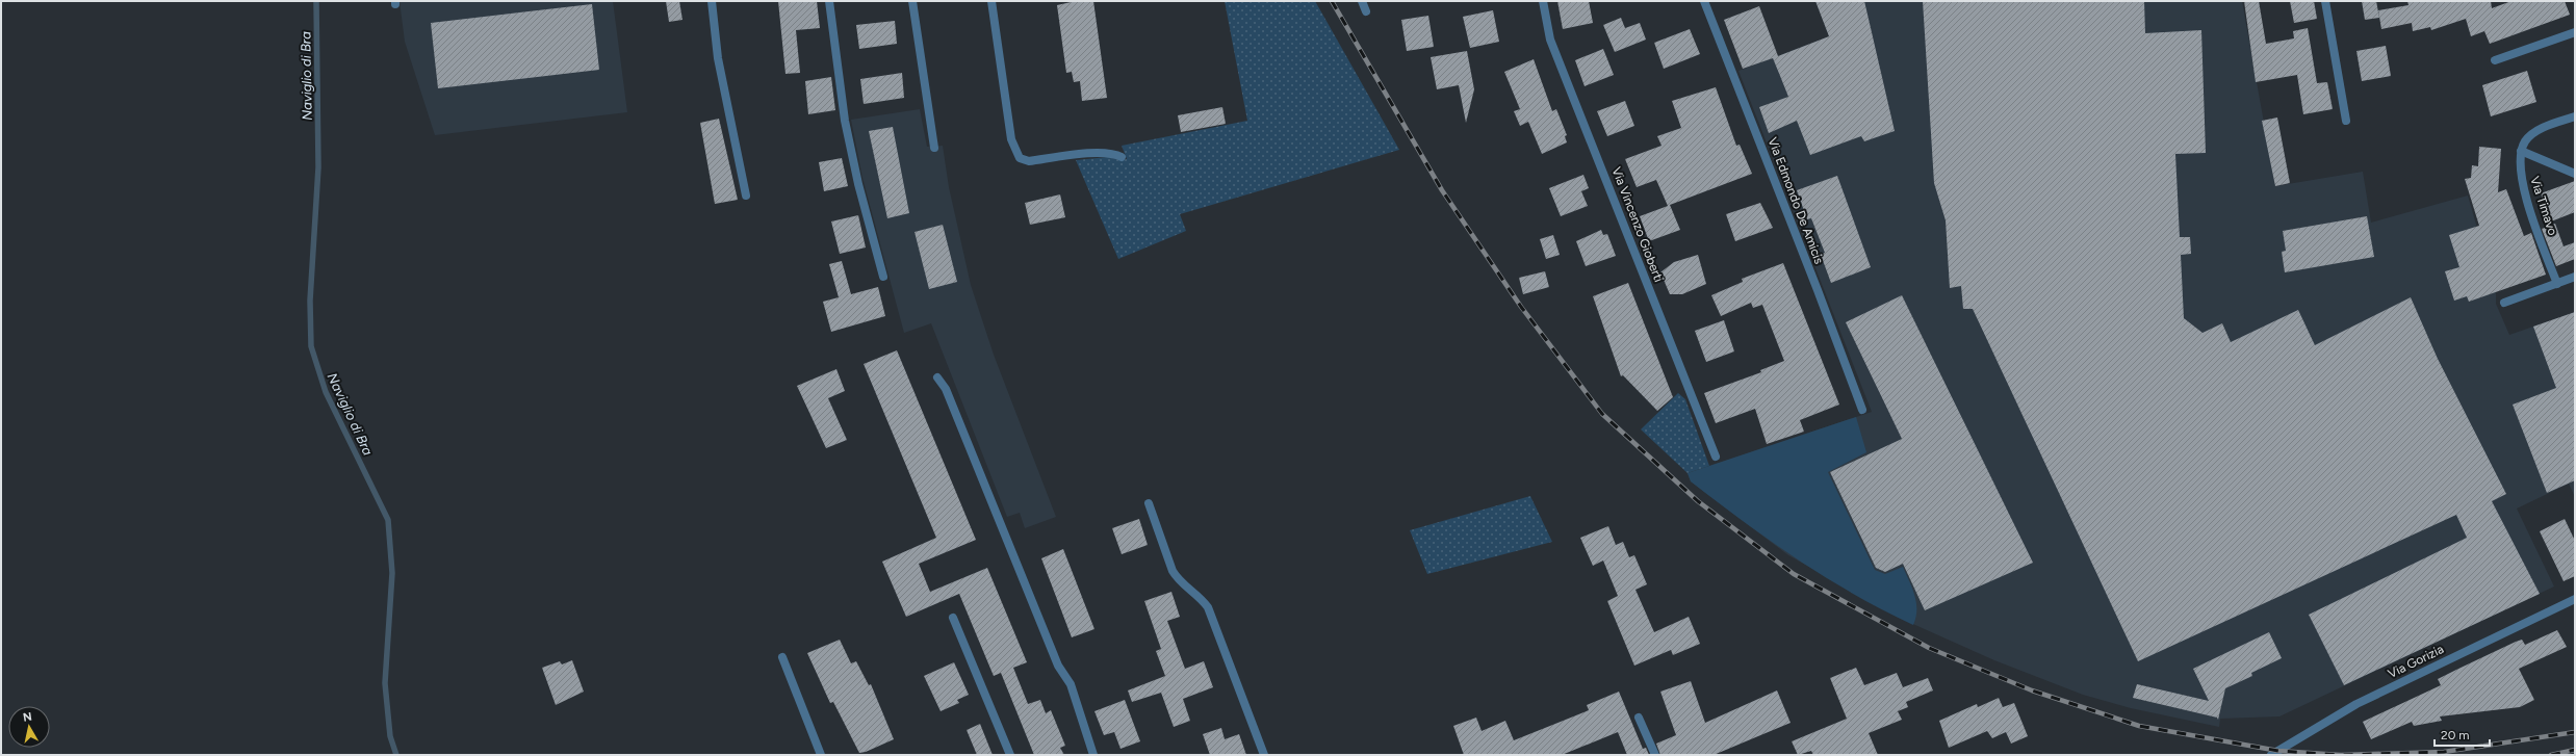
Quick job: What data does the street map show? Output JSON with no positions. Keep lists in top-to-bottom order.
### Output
{
  "streets": {
    "street": [
      "Via Edmondo De Amicis",
      "Via Timavo",
      "Via Vincenzo Gioberti",
      "Via Gorizia"
    ]
  },
  "water": ["Naviglio di Bra"],
  "scale_bar": "20 m",
  "north": "top"
}
